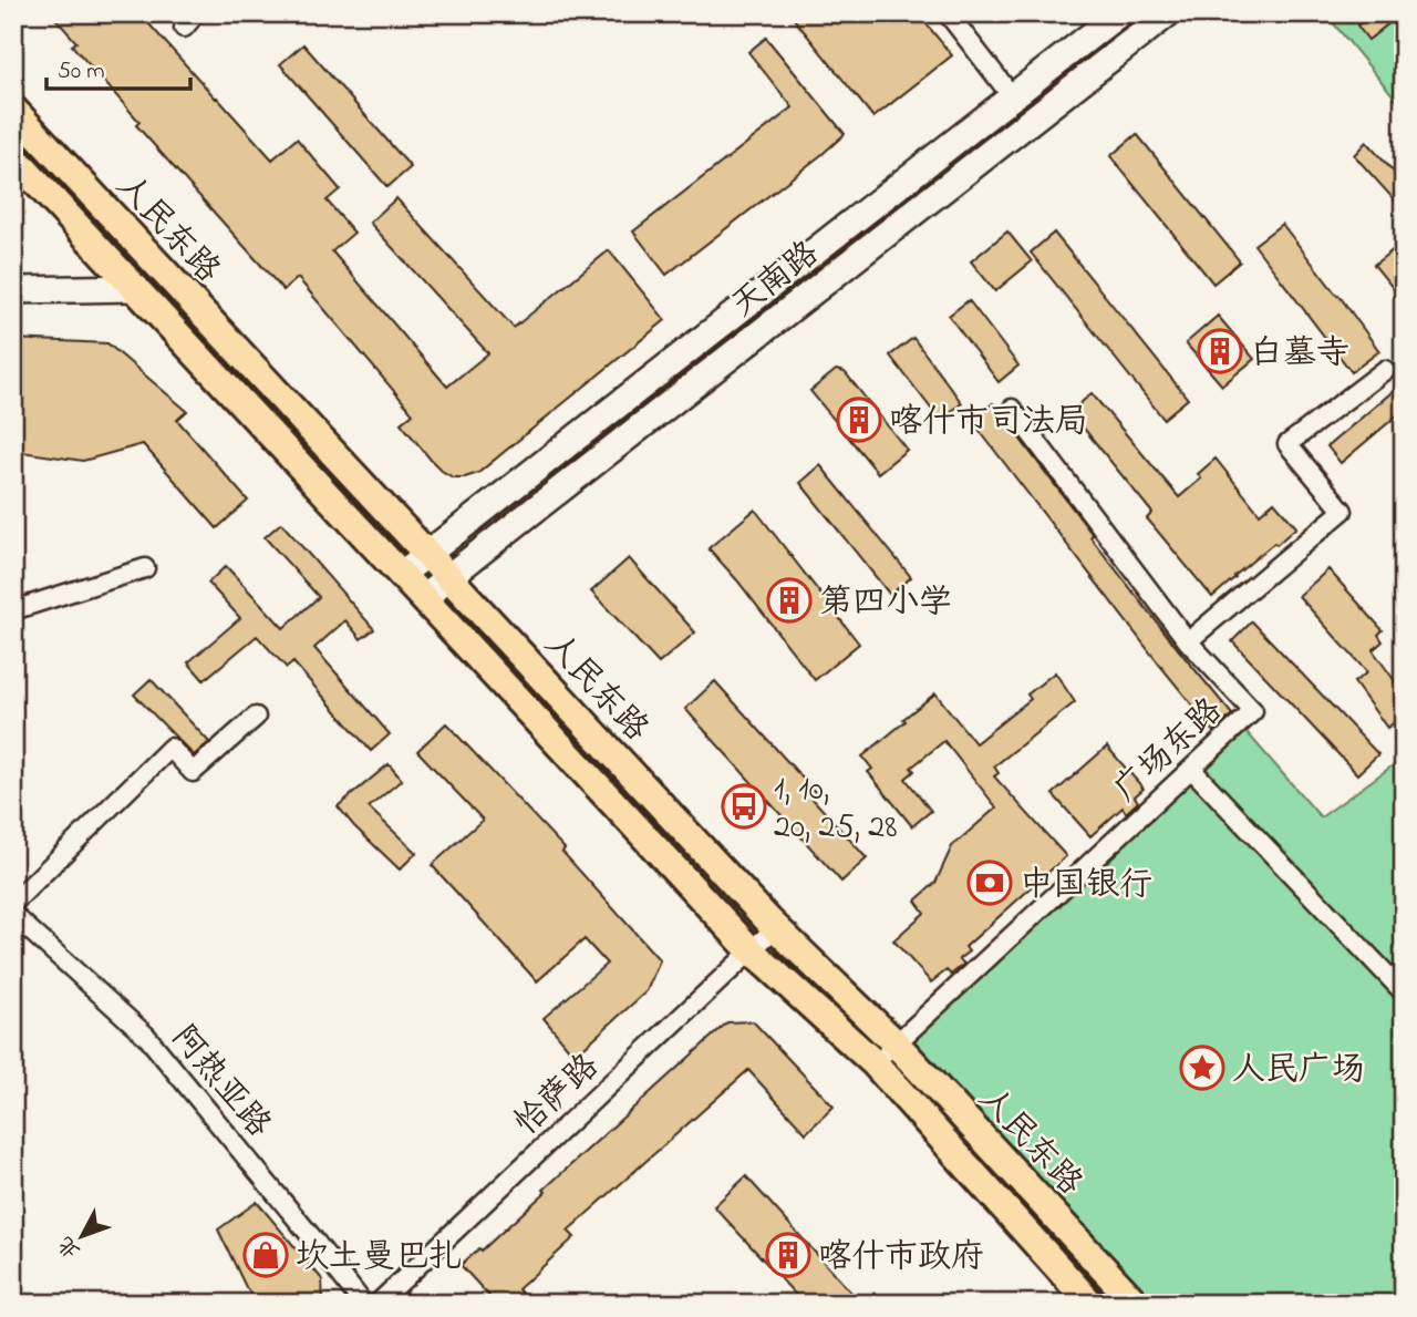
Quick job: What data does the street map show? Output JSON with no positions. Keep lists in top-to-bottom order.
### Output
{
  "streets": {
    "main road": ["人民东路"],
    "street": [
      "天南路",
      "广场东路",
      "阿热亚路",
      "恰萨路"
    ]
  },
  "crossings": [
    ["人民东路", "天南路"],
    ["人民东路", "广场东路"],
    ["人民东路", "恰萨路"]
  ],
  "places": {
    "building": [
      "白墓寺",
      "喀什市司法局",
      "第四小学",
      "喀什市政府"
    ],
    "bus stop": ["1, 10, 20, 25, 28"],
    "bank": ["中国银行"],
    "place": ["人民广场"],
    "shop": ["坎土曼巴扎"]
  },
  "scale_bar": "50 m",
  "north": "bottom left"
}
